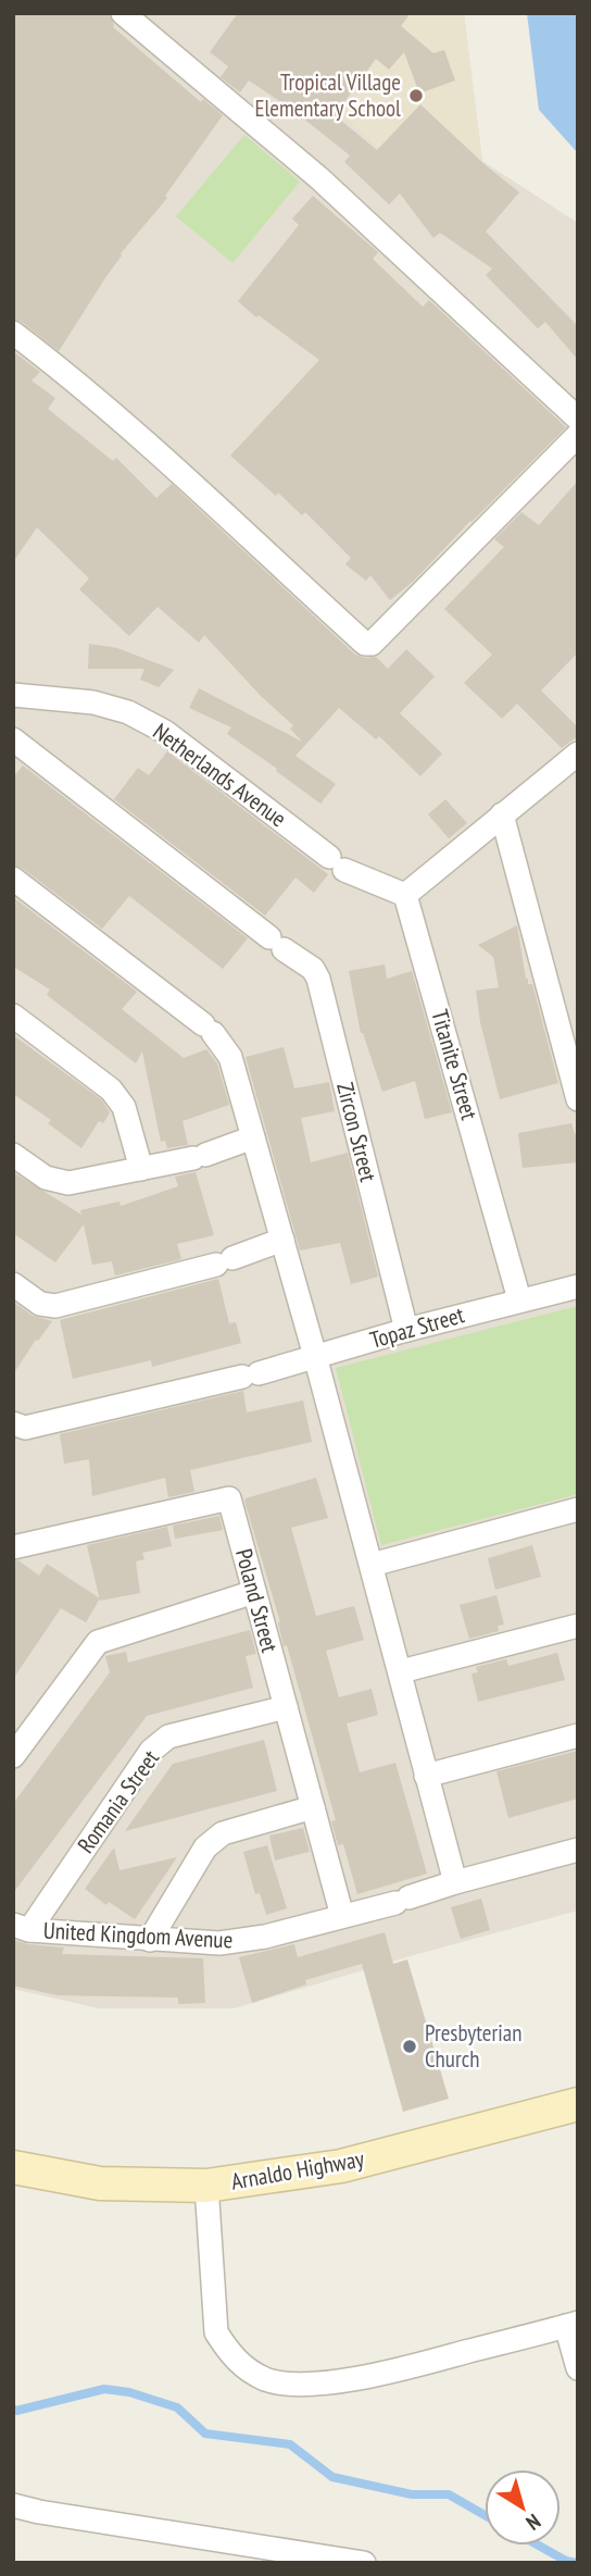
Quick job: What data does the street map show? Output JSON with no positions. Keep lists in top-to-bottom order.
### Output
{
  "streets": {
    "main road": ["Arnaldo Highway"],
    "street": [
      "Netherlands Avenue",
      "Titanite Street",
      "Zircon Street",
      "Topaz Street",
      "Poland Street",
      "Romania Street",
      "United Kingdom Avenue"
    ]
  },
  "crossings": [
    ["Netherlands Avenue", "Titanite Street"],
    ["Titanite Street", "Topaz Street"],
    ["Zircon Street", "Topaz Street"],
    ["Poland Street", "Romania Street"],
    ["Poland Street", "United Kingdom Avenue"],
    ["Romania Street", "United Kingdom Avenue"]
  ],
  "places": ["Tropical Village Elementary School", "Presbyterian Church"],
  "north": "bottom right"
}
